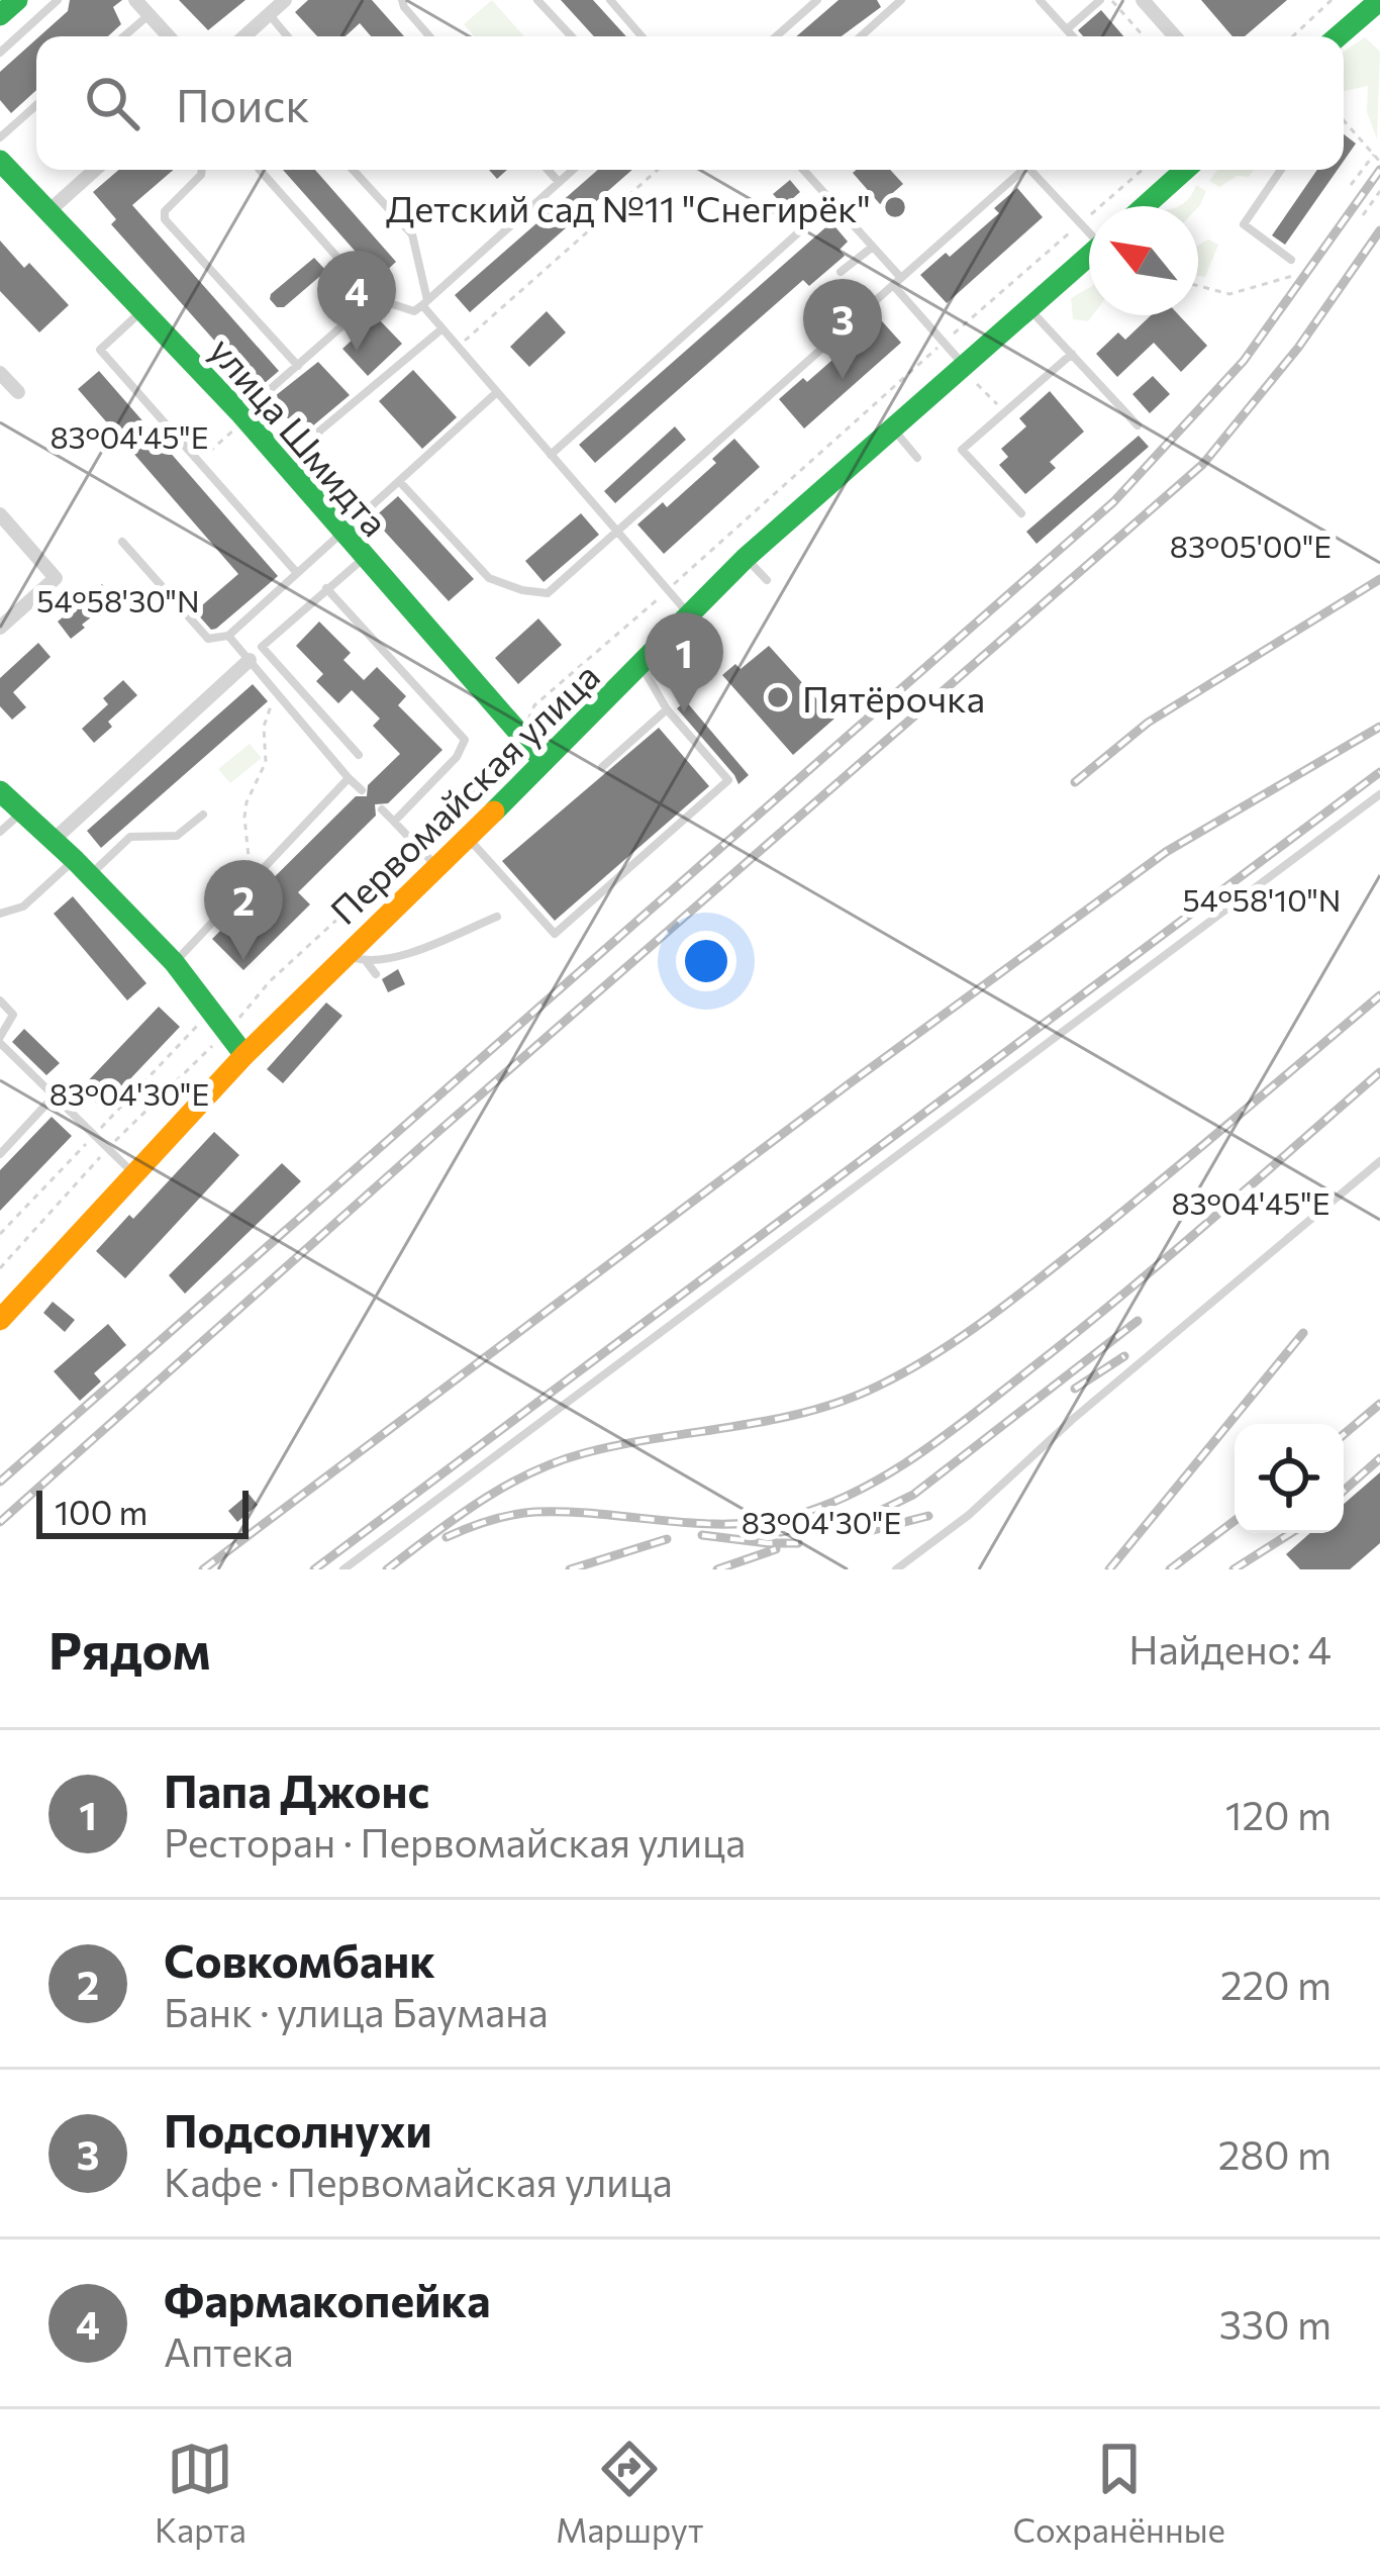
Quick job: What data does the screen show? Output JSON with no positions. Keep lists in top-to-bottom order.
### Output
{
  "streets": {
    "main road": ["улица Шмидта", "Первомайская улица"]
  },
  "crossings": [
    ["улица Шмидта", "Первомайская улица"]
  ],
  "places": ["Детский сад №11 \"Снегирёк\"", "Пятёрочка"],
  "scale_bar": "100 m",
  "north": "top left",
  "page": {
    "search": "Поиск",
    "pins": [
      "4",
      "3",
      "1",
      "2"
    ],
    "scale": "100 m",
    "heading": ["Рядом", "Найдено: 4"],
    "list": [
      {
        "mark": "1",
        "name": "Папа Джонс",
        "note": "Ресторан · Первомайская улица",
        "value": "120 m"
      },
      {
        "mark": "2",
        "name": "Совкомбанк",
        "note": "Банк · улица Баумана",
        "value": "220 m"
      },
      {
        "mark": "3",
        "name": "Подсолнухи",
        "note": "Кафе · Первомайская улица",
        "value": "280 m"
      },
      {
        "mark": "4",
        "name": "Фармакопейка",
        "note": "Аптека",
        "value": "330 m"
      }
    ],
    "nav": ["Карта", "Маршрут", "Сохранённые"]
  },
  "coordinates": [
    "83°04'45\"E",
    "83°05'00\"E",
    "54°58'30\"N",
    "54°58'10\"N",
    "83°04'30\"E"
  ]
}
